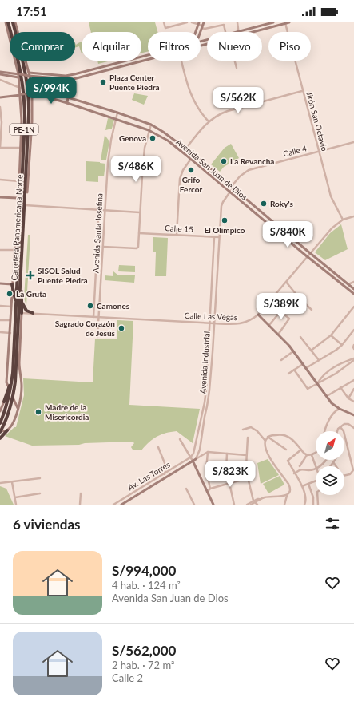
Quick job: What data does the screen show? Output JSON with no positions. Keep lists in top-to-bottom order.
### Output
{
  "streets": {
    "highway": ["PE-1N", "Carretera Panamericana Norte"],
    "main road": ["Avenida San Juan de Dios", "Av. Las Torres"],
    "street": [
      "Jirón San Octavio",
      "Calle 4",
      "Calle 15",
      "Avenida Santa Josefina",
      "Calle Las Vegas",
      "Avenida Industrial"
    ]
  },
  "crossings": [
    ["Jirón San Octavio", "Calle 4"],
    ["Jirón San Octavio", "Calle Las Vegas"],
    ["Calle 4", "Avenida San Juan de Dios"],
    ["Calle 4", "Avenida Industrial"],
    ["Avenida San Juan de Dios", "Avenida Santa Josefina"],
    ["Avenida San Juan de Dios", "Calle Las Vegas"],
    ["Avenida San Juan de Dios", "Avenida Industrial"],
    ["Calle 15", "Avenida Industrial"],
    ["Avenida Santa Josefina", "Calle Las Vegas"],
    ["Calle Las Vegas", "Avenida Industrial"],
    ["Avenida Industrial", "Av. Las Torres"]
  ],
  "places": {
    "other": [
      "Plaza Center Puente Piedra",
      "Genova",
      "La Revancha",
      "Grifo Fercor",
      "Roky's",
      "El Olímpico",
      "La Gruta",
      "Camones",
      "Sagrado Corazón de Jesús",
      "Madre de la Misericordia"
    ],
    "health": ["SISOL Salud Puente Piedra"]
  },
  "north": "top right",
  "page": {
    "status": "17:51",
    "chip": [
      "Comprar",
      "Alquilar",
      "Filtros",
      "Nuevo",
      "Piso"
    ],
    "price": [
      "S/994K",
      "S/562K",
      "S/486K",
      "S/840K",
      "S/389K",
      "S/823K"
    ],
    "heading": "6 viviendas",
    "list": [
      {
        "name": "S/994,000",
        "note": "4 hab. · 124 m² · Avenida San Juan de Dios"
      },
      {
        "name": "S/562,000",
        "note": "2 hab. · 72 m² · Calle 2"
      }
    ]
  }
}
